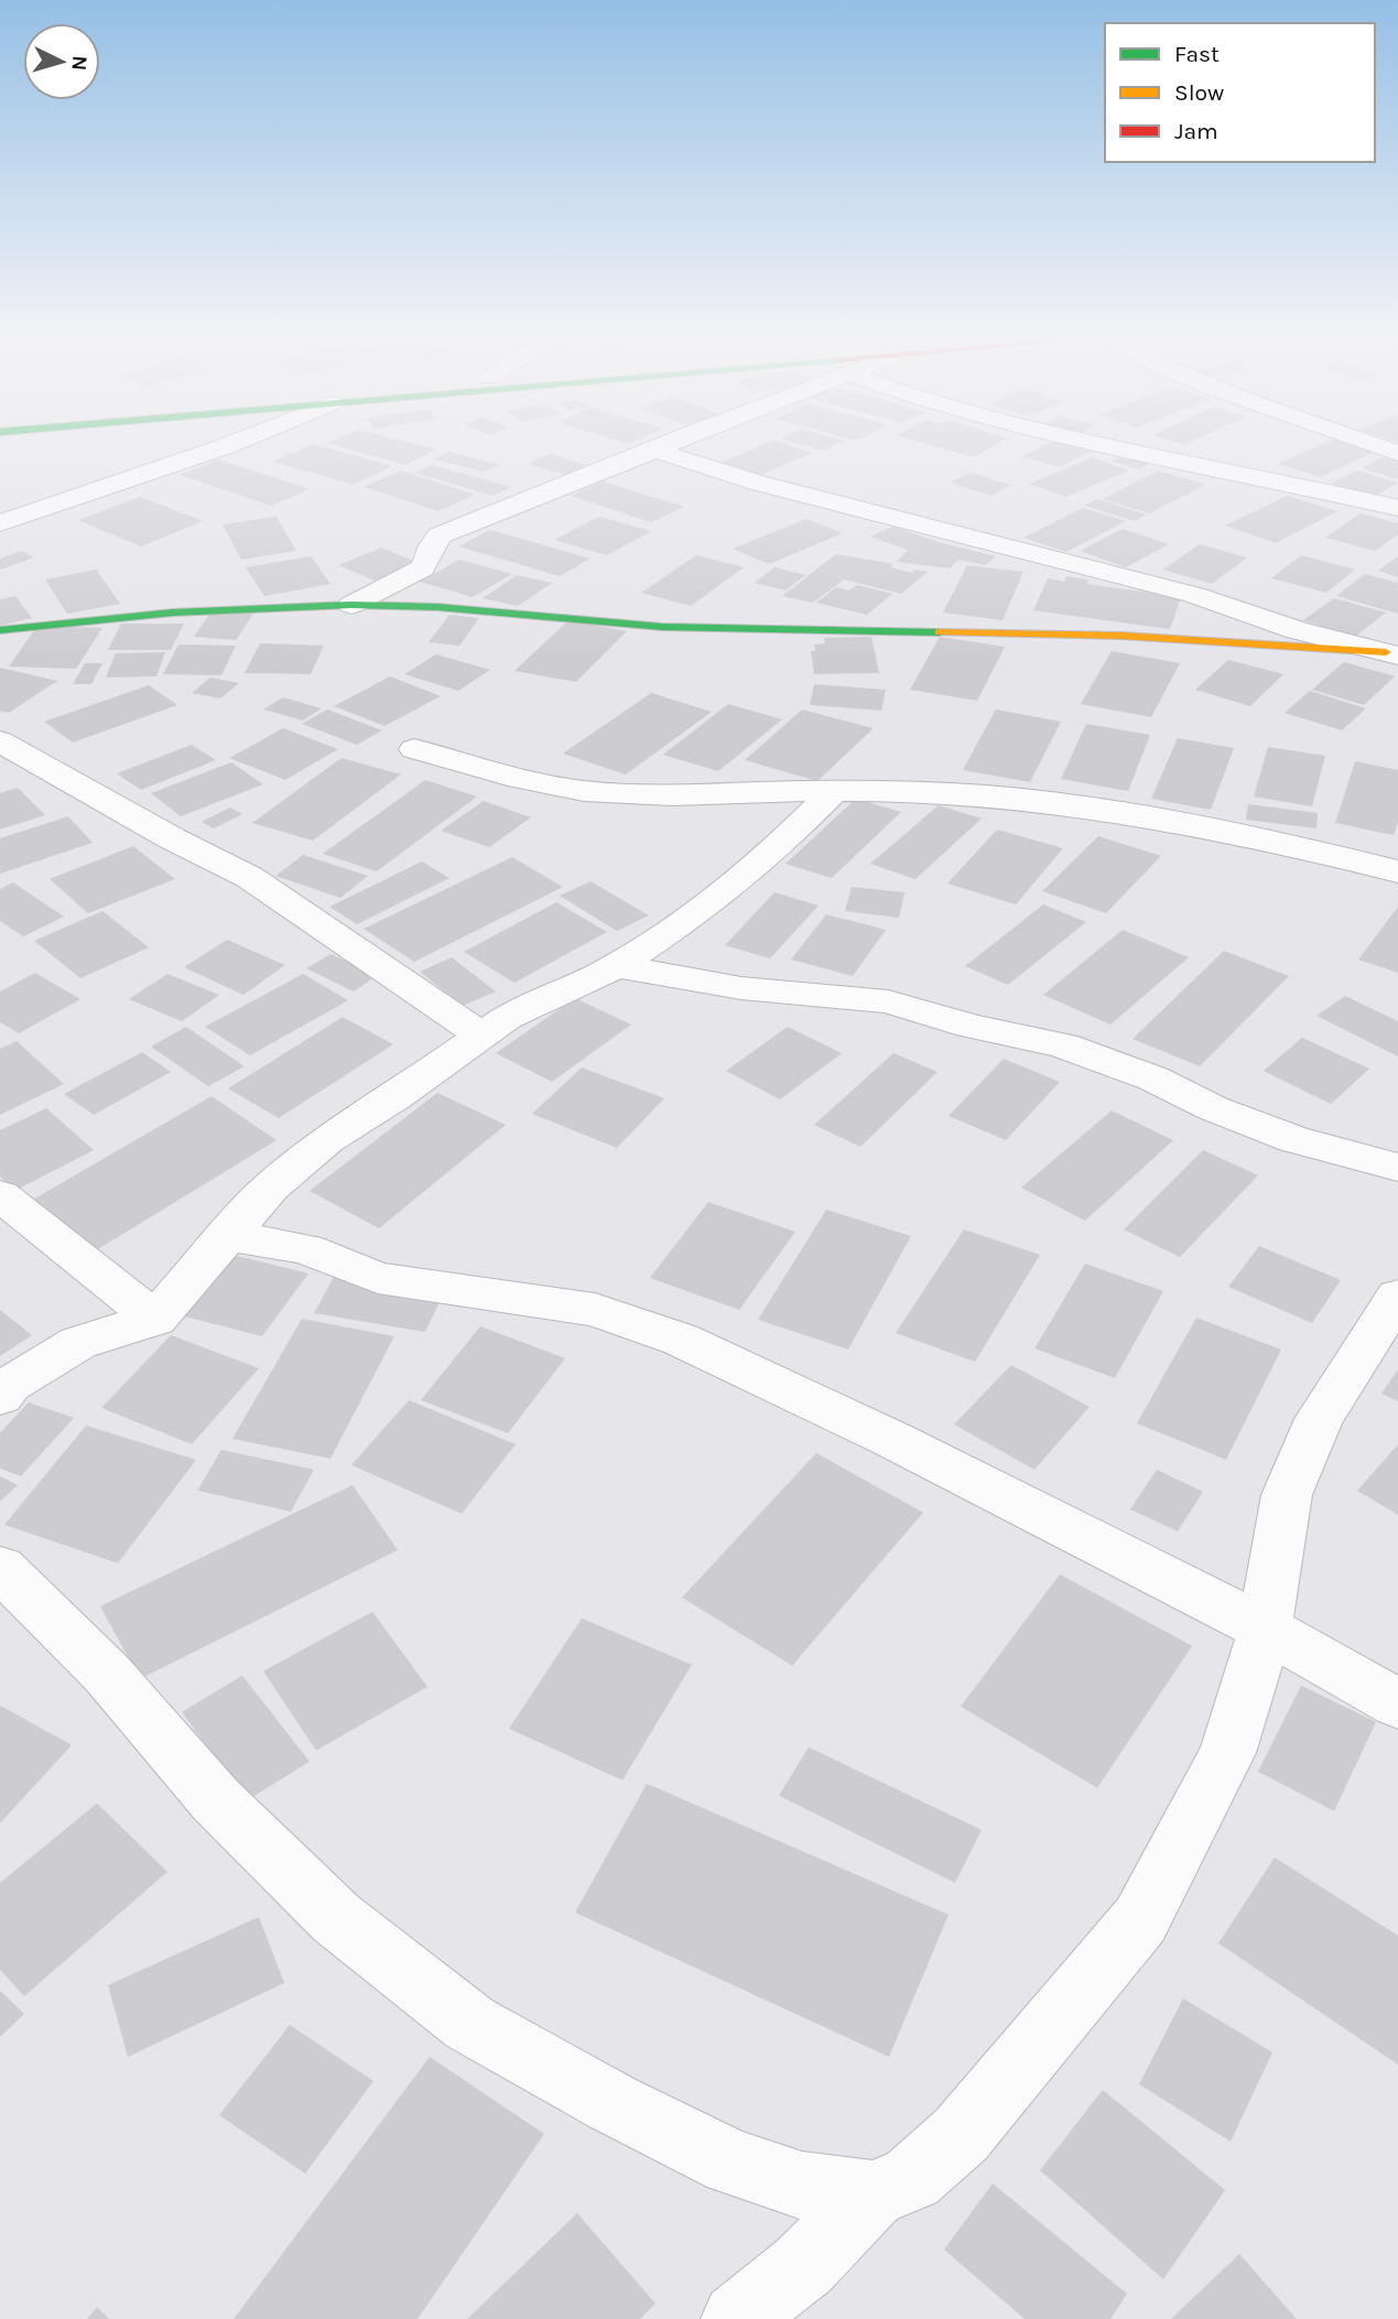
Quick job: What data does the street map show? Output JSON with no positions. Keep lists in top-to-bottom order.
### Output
{
  "legend": ["Fast", "Slow", "Jam"],
  "north": "right"
}
